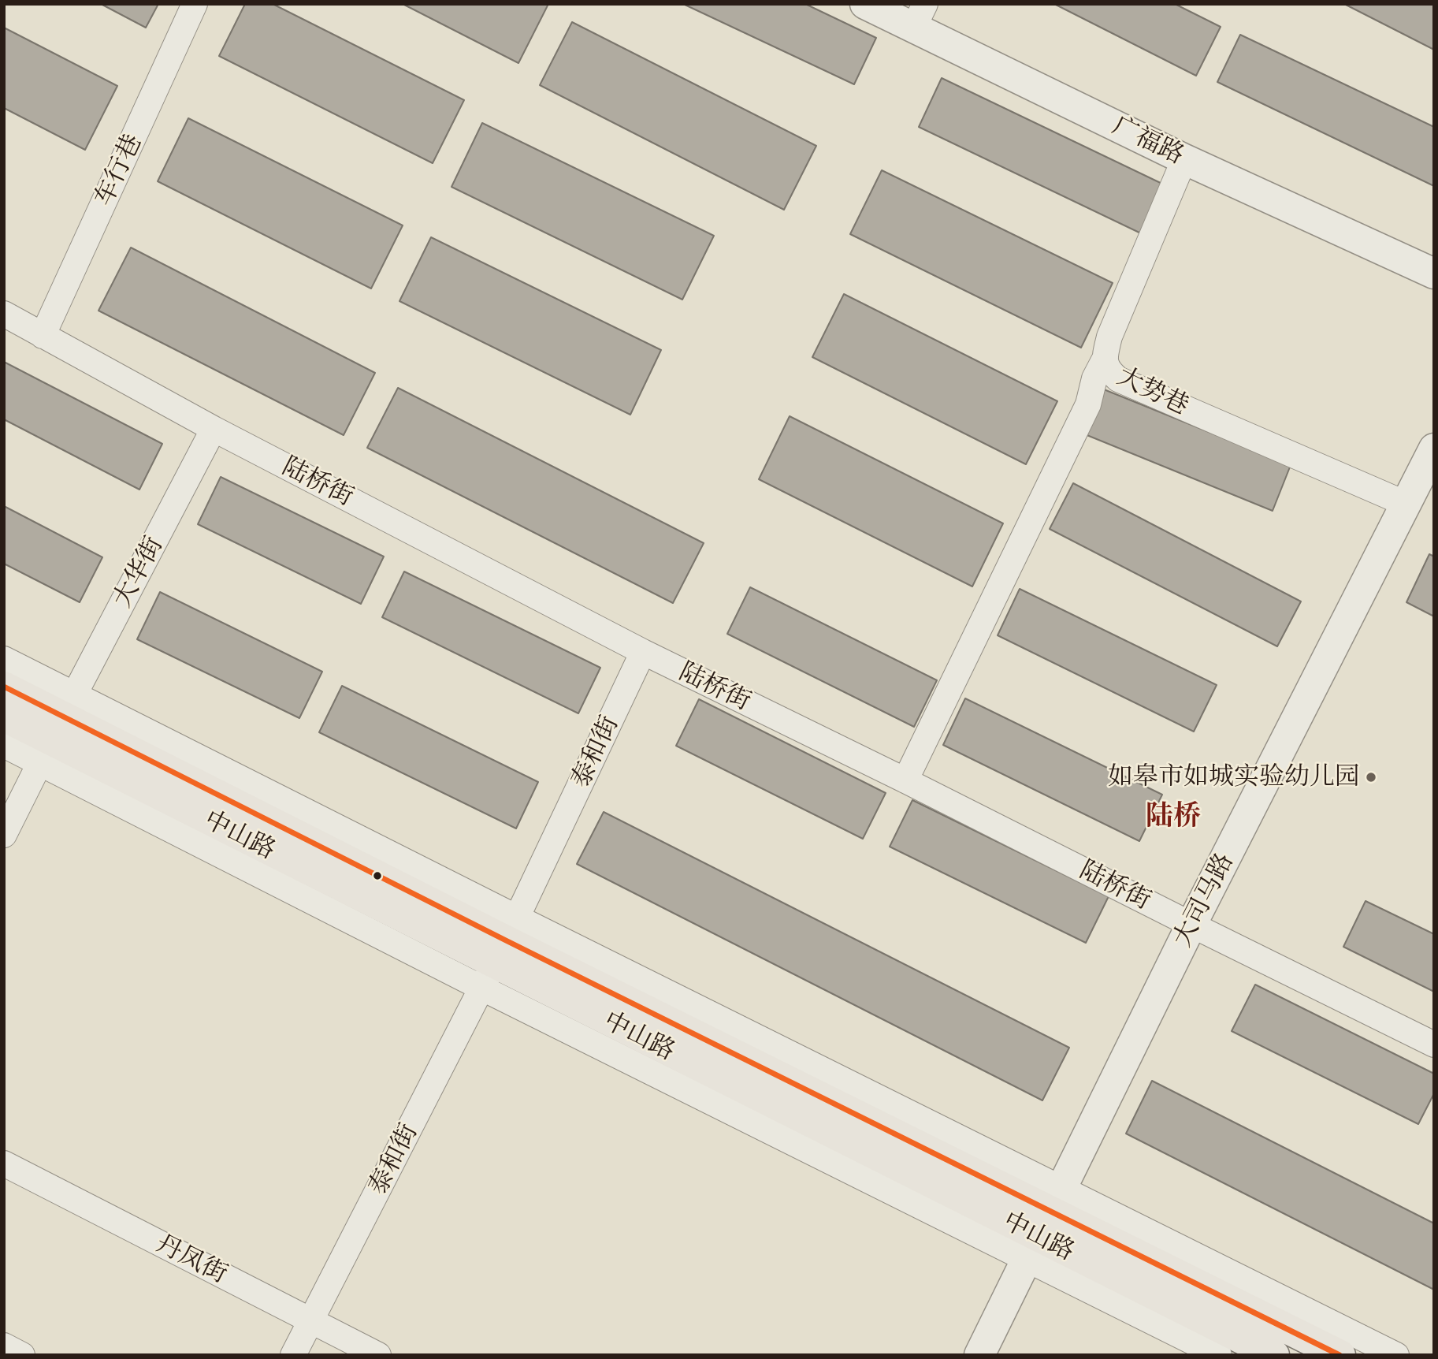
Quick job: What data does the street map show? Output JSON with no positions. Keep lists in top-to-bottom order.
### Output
{
  "streets": {
    "main road": ["中山路"],
    "street": [
      "广福路",
      "车行巷",
      "大势巷",
      "陆桥街",
      "大华街",
      "泰和街",
      "大司马路",
      "丹凤街"
    ]
  },
  "crossings": [
    ["广福路", "大势巷"],
    ["车行巷", "陆桥街"],
    ["大势巷", "大司马路"],
    ["陆桥街", "大华街"],
    ["陆桥街", "泰和街"],
    ["陆桥街", "大司马路"],
    ["大华街", "中山路"],
    ["泰和街", "中山路"],
    ["泰和街", "丹凤街"],
    ["中山路", "大司马路"]
  ],
  "districts": ["陆桥"],
  "places": ["如皋市如城实验幼儿园"]
}
